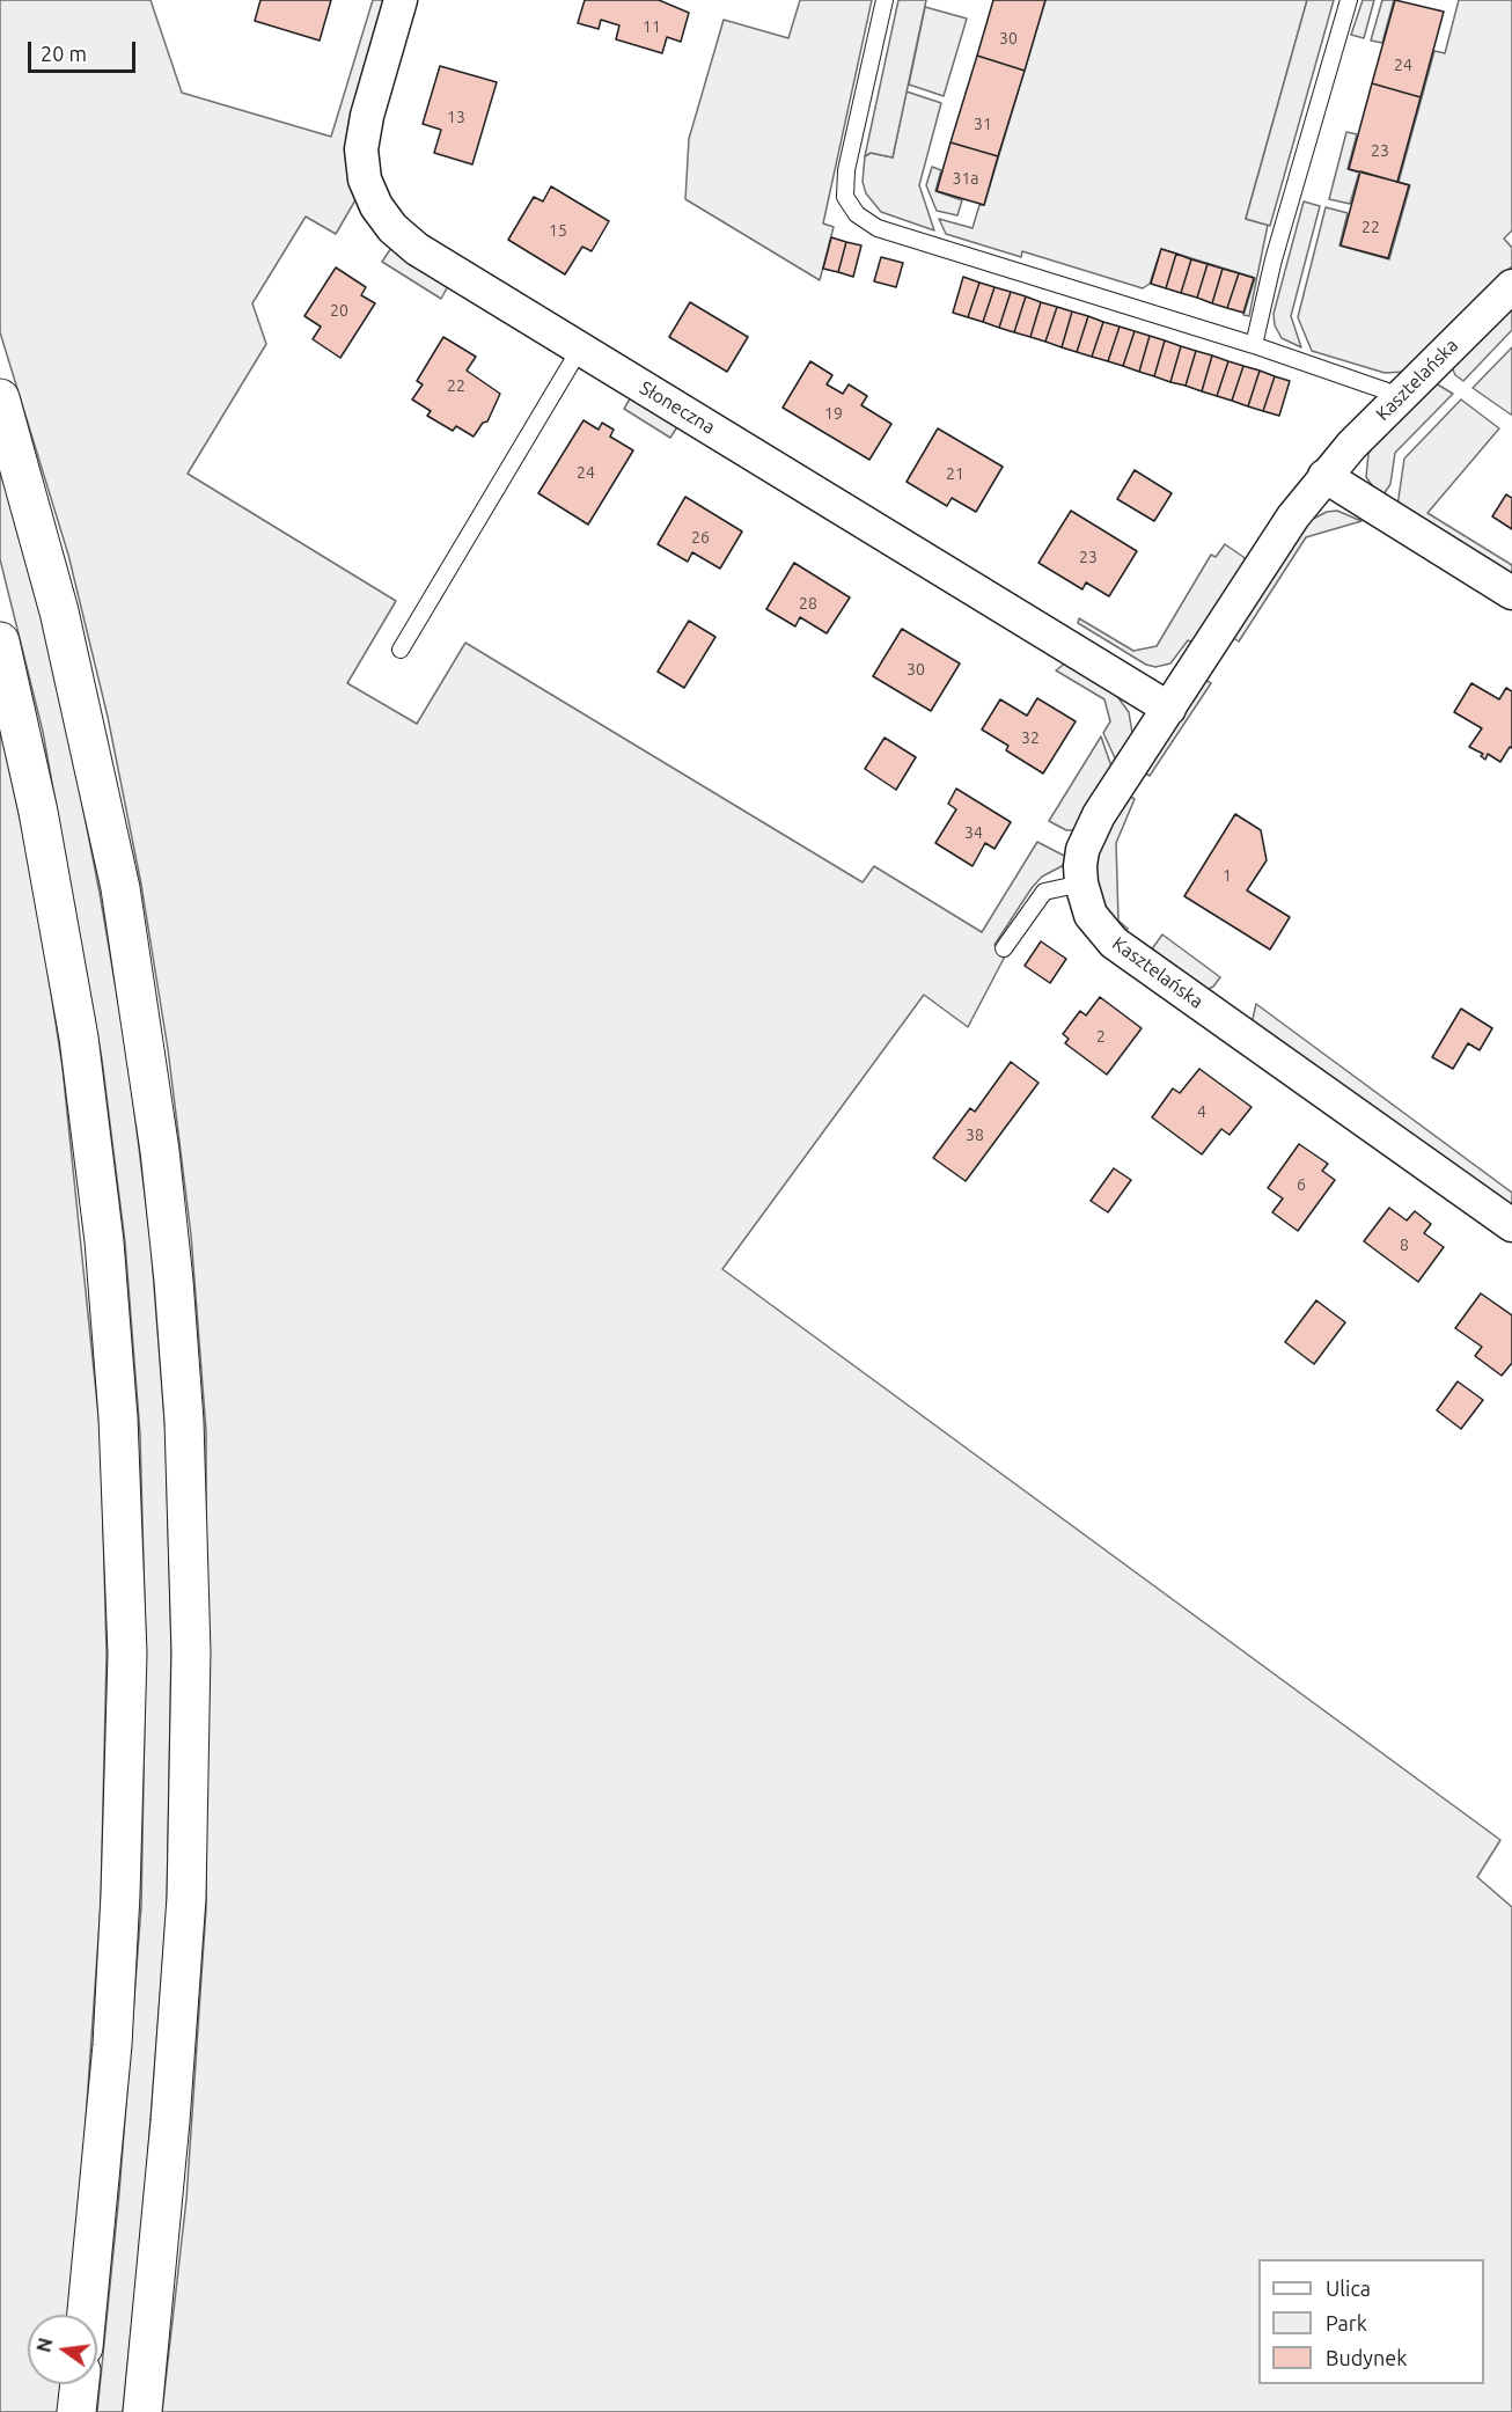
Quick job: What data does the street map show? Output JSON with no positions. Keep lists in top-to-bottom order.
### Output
{
  "streets": {
    "street": ["Kasztelańska", "Słoneczna"]
  },
  "crossings": [
    ["Kasztelańska", "Słoneczna"]
  ],
  "house_numbers": [
    "11",
    "30",
    "24",
    "13",
    "31",
    "23",
    "31a",
    "22",
    "15",
    "20",
    "22",
    "19",
    "24",
    "21",
    "26",
    "23",
    "28",
    "30",
    "32",
    "34",
    "1",
    "2",
    "4",
    "38",
    "6",
    "8"
  ],
  "legend": ["Ulica", "Park", "Budynek"],
  "scale_bar": "20 m",
  "north": "left"
}
